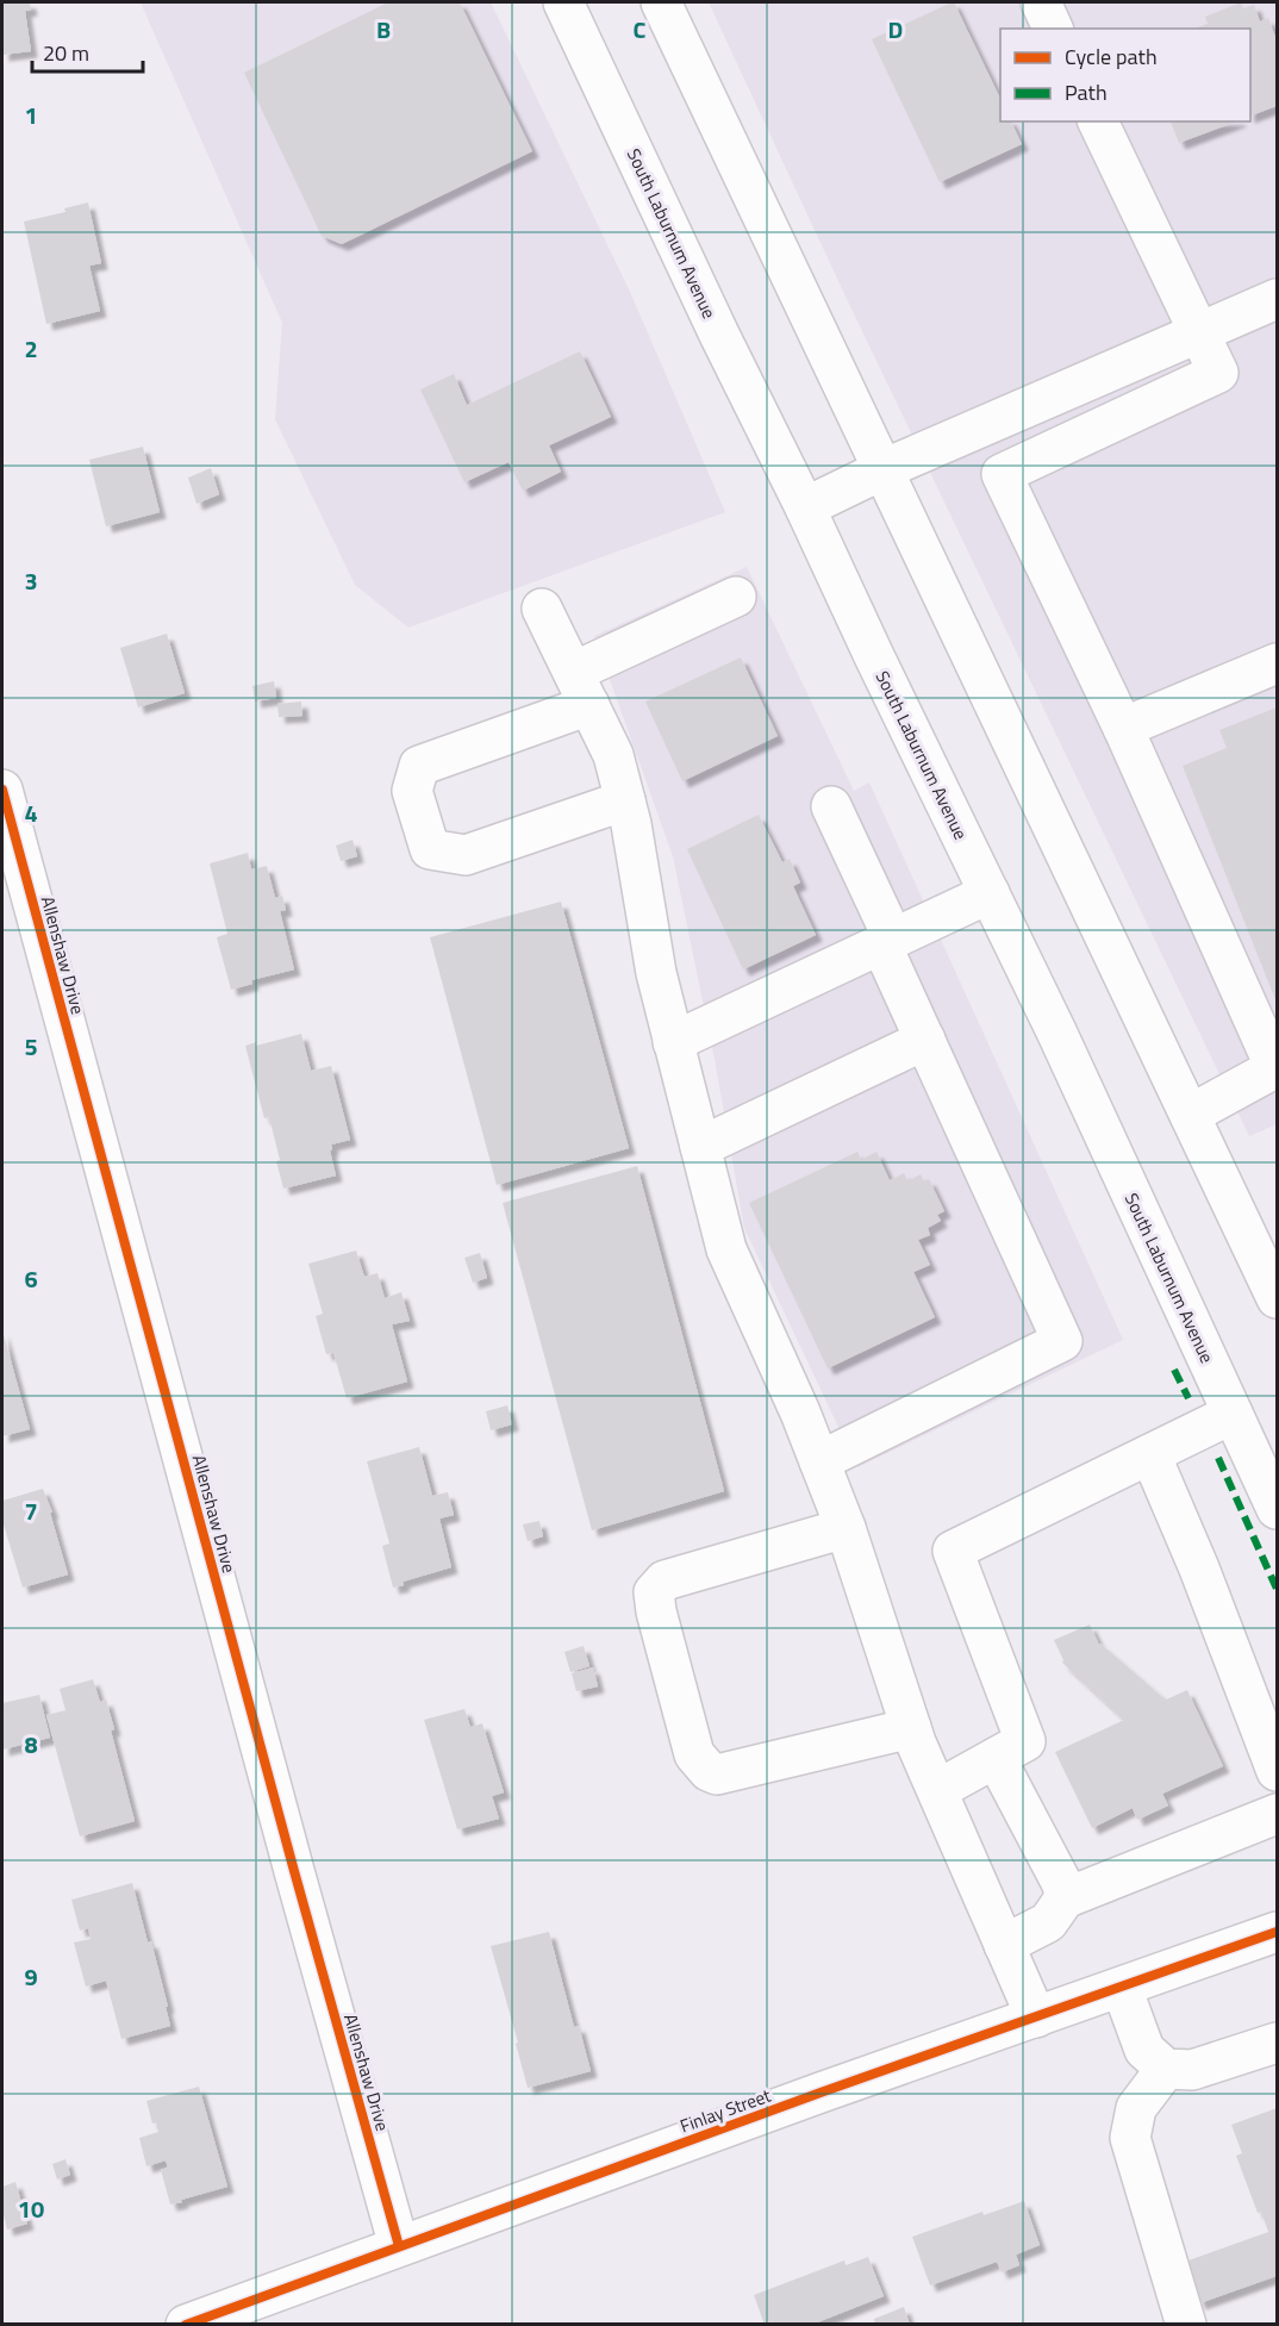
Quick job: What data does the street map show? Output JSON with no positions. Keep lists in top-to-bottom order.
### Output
{
  "streets": {
    "main road": ["South Laburnum Avenue", "Allenshaw Drive", "Finlay Street"]
  },
  "crossings": [
    ["Allenshaw Drive", "Finlay Street"]
  ],
  "legend": ["Cycle path", "Path"],
  "scale_bar": "20 m",
  "grid": {
    "columns": ["B", "C", "D"],
    "rows": [
      "1",
      "2",
      "3",
      "4",
      "5",
      "6",
      "7",
      "8",
      "9",
      "10"
    ]
  }
}
